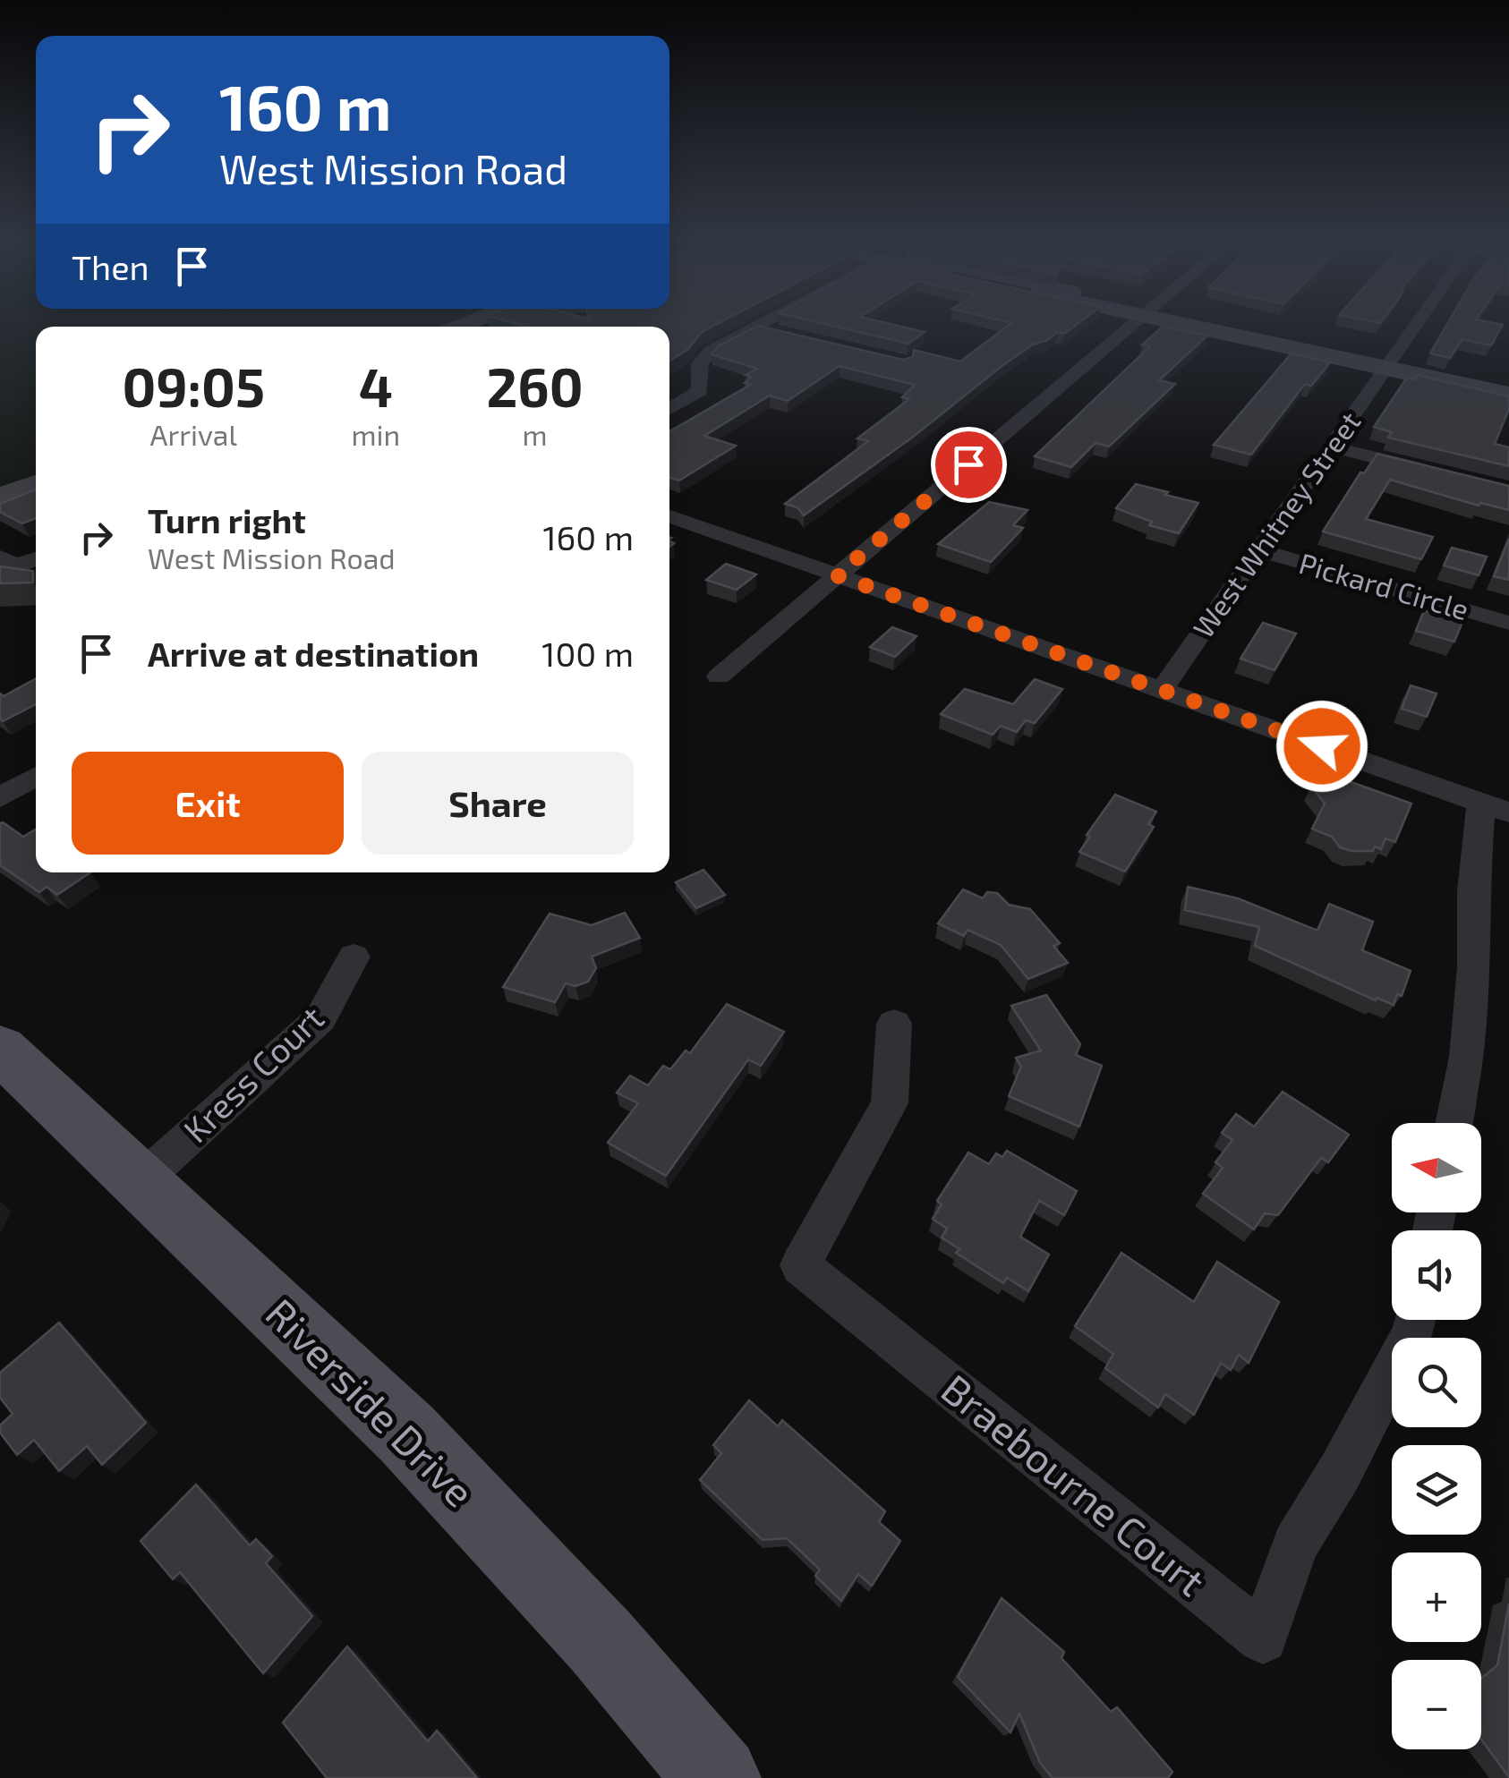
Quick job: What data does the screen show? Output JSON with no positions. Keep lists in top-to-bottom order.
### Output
{
  "streets": {
    "main road": ["Riverside Drive"],
    "street": [
      "West Whitney Street",
      "Pickard Circle",
      "Kress Court",
      "Braebourne Court"
    ]
  },
  "crossings": [
    ["West Whitney Street", "Pickard Circle"],
    ["Kress Court", "Riverside Drive"]
  ],
  "north": "left",
  "page": {
    "turn": ["160 m", "West Mission Road"],
    "then": "Then",
    "eta": [
      "09:05",
      "Arrival",
      "4",
      "min",
      "260",
      "m"
    ],
    "list": [
      {
        "name": "Turn right",
        "note": "West Mission Road",
        "value": "160 m"
      },
      {
        "name": "Arrive at destination",
        "value": "100 m"
      }
    ],
    "buttons": ["Exit", "Share"],
    "map_buttons": ["+", "−"]
  }
}
